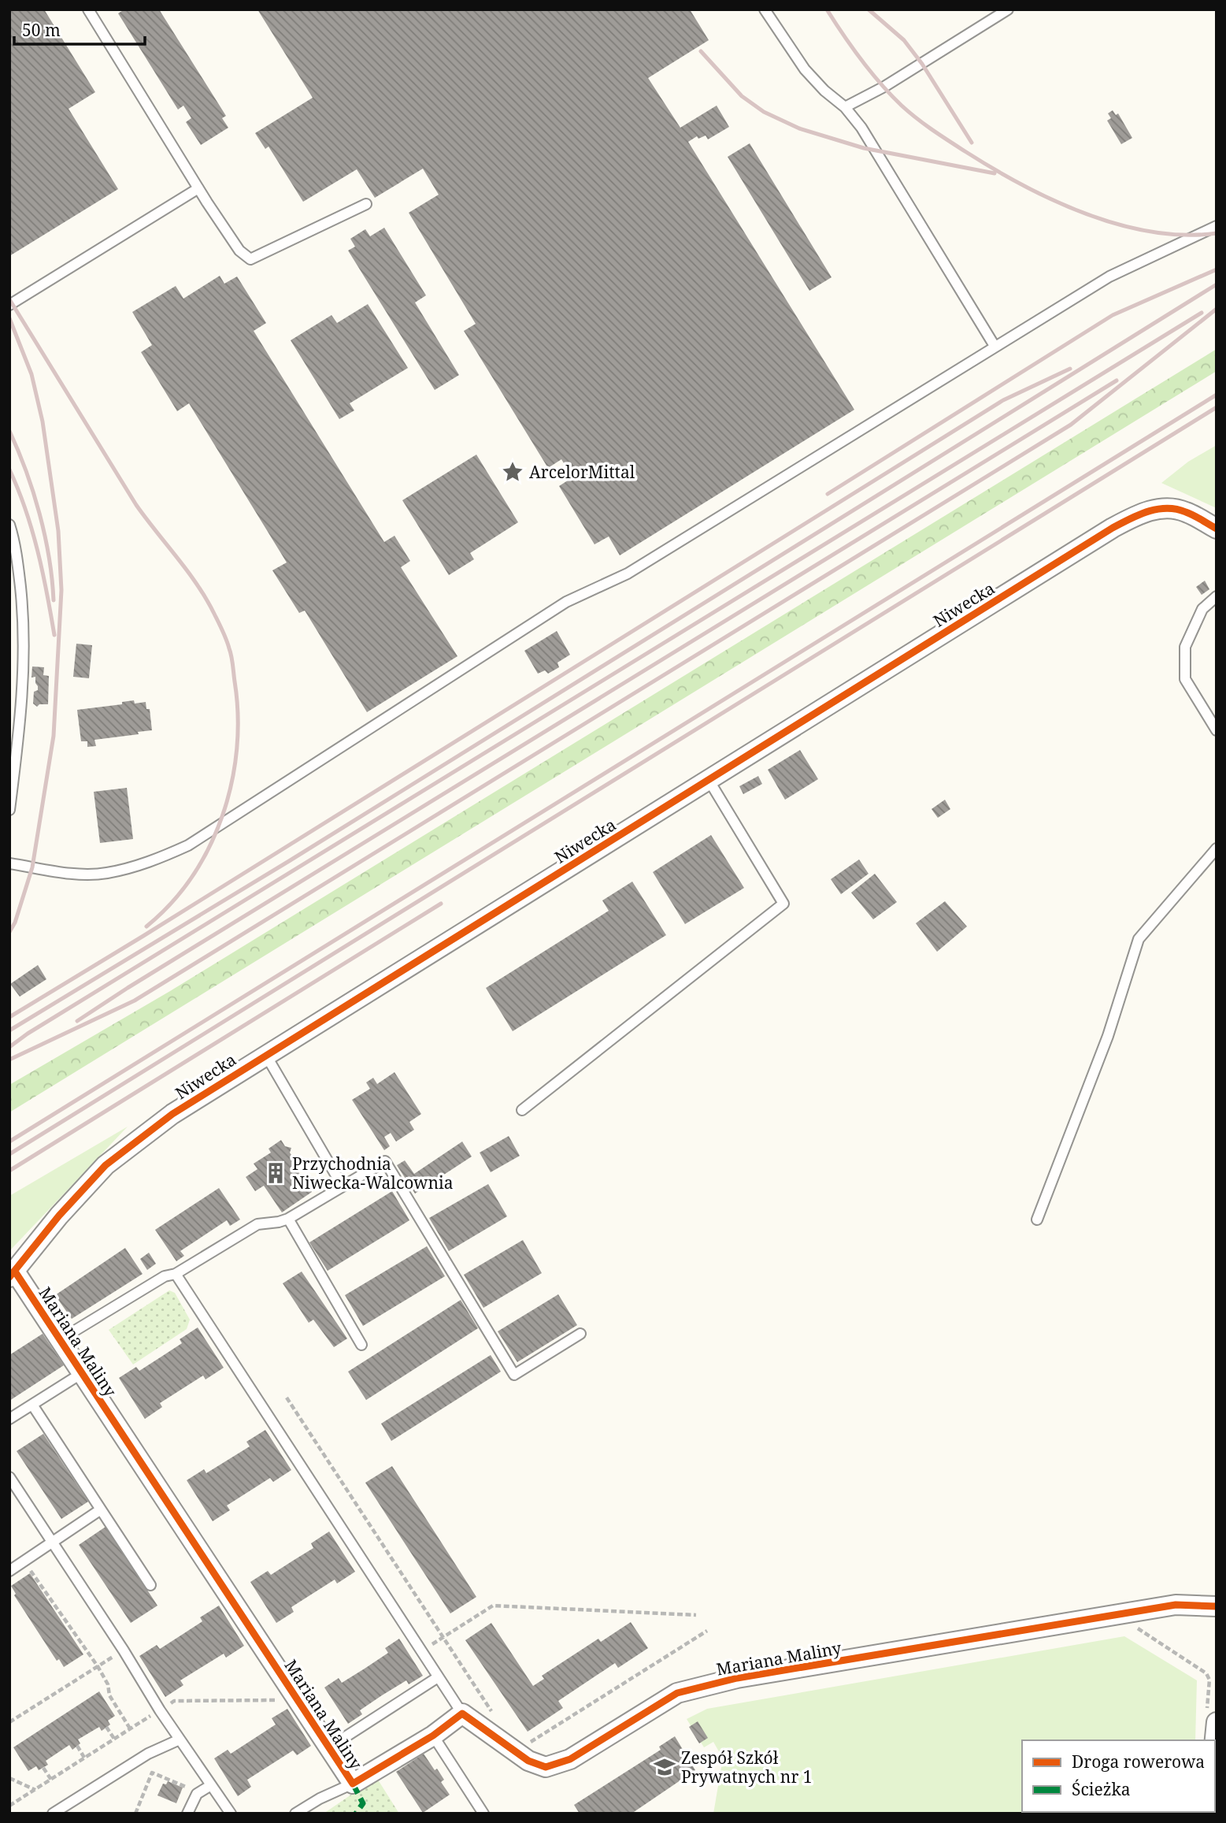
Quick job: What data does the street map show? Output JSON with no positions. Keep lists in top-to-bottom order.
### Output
{
  "streets": {
    "street": ["Niwecka", "Mariana Maliny"]
  },
  "crossings": [
    ["Niwecka", "Mariana Maliny"]
  ],
  "places": {
    "place": ["ArcelorMittal"],
    "building": ["Przychodnia Niwecka-Walcownia"],
    "school or university": ["Zespół Szkół Prywatnych nr 1"]
  },
  "legend": ["Droga rowerowa", "Ścieżka"],
  "scale_bar": "50 m"
}
